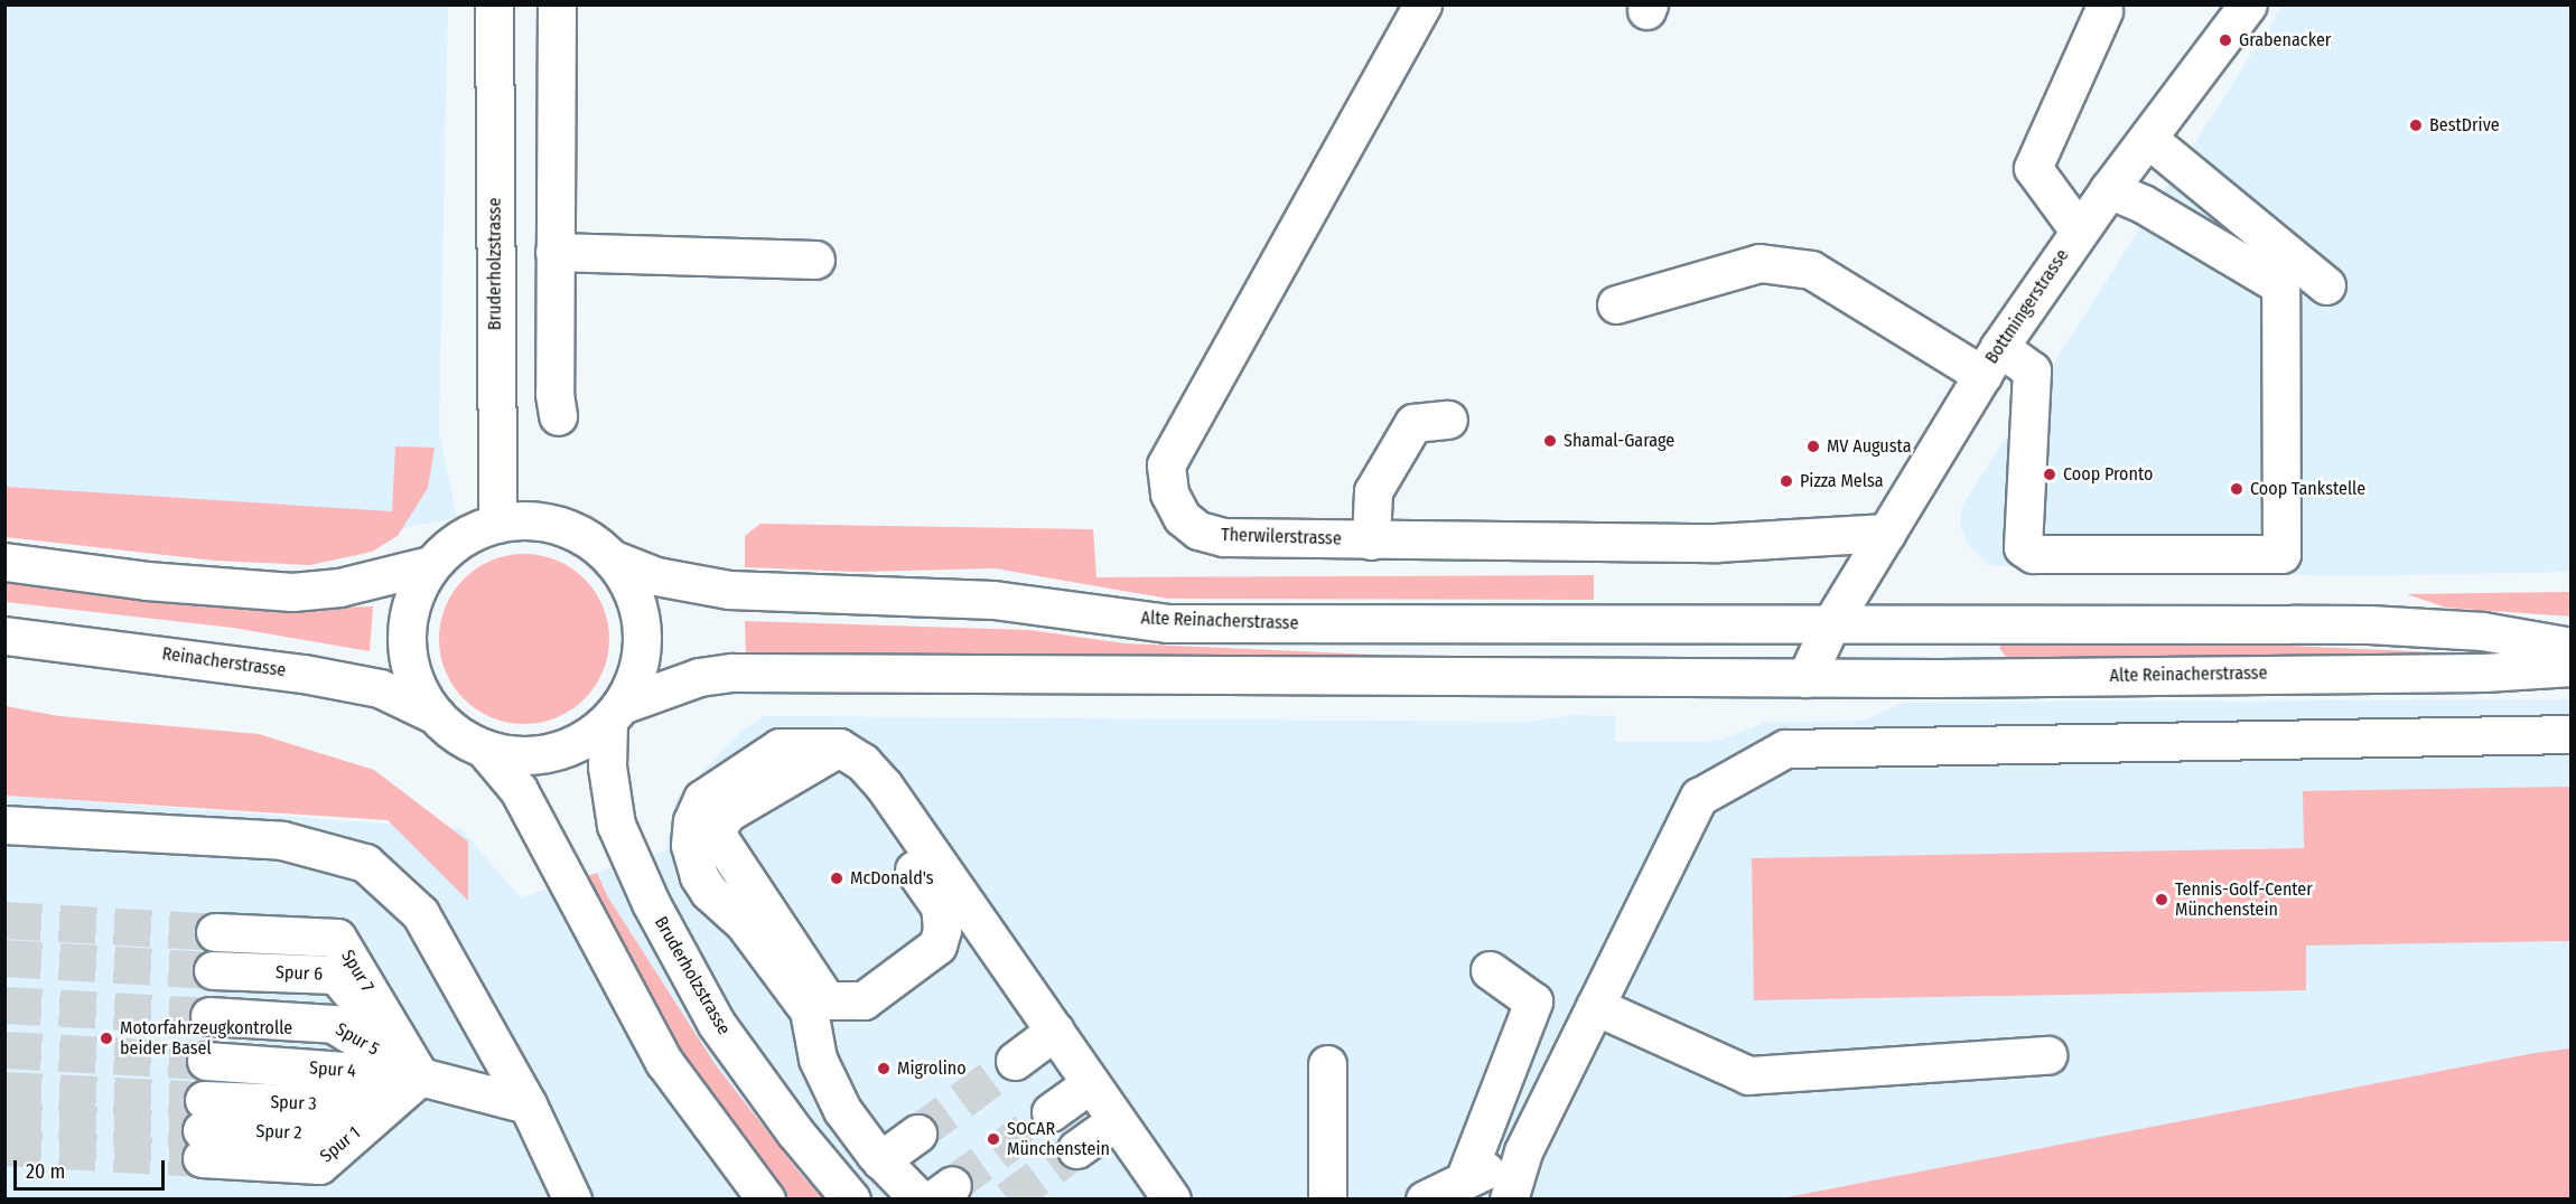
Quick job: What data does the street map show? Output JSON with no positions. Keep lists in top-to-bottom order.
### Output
{
  "streets": {
    "main road": [
      "Bruderholzstrasse",
      "Bottmingerstrasse",
      "Therwilerstrasse",
      "Alte Reinacherstrasse",
      "Reinacherstrasse",
      "Spur 7",
      "Spur 6",
      "Spur 5",
      "Spur 4",
      "Spur 2"
    ]
  },
  "crossings": [
    ["Bruderholzstrasse", "Alte Reinacherstrasse"],
    ["Bruderholzstrasse", "Reinacherstrasse"],
    ["Bottmingerstrasse", "Therwilerstrasse"],
    ["Bottmingerstrasse", "Alte Reinacherstrasse"],
    ["Alte Reinacherstrasse", "Reinacherstrasse"],
    ["Spur 7", "Spur 6"],
    ["Spur 7", "Spur 5"],
    ["Spur 7", "Spur 4"],
    ["Spur 7", "Spur 2"],
    ["Spur 6", "Spur 5"],
    ["Spur 6", "Spur 4"],
    ["Spur 6", "Spur 2"],
    ["Spur 5", "Spur 4"],
    ["Spur 5", "Spur 2"],
    ["Spur 4", "Spur 2"]
  ],
  "places": [
    "Grabenacker",
    "BestDrive",
    "Shamal-Garage",
    "MV Augusta",
    "Coop Pronto",
    "Pizza Melsa",
    "Coop Tankstelle",
    "McDonald's",
    "Tennis-Golf-Center Münchenstein",
    "Motorfahrzeugkontrolle beider Basel",
    "Migrolino",
    "SOCAR Münchenstein"
  ],
  "scale_bar": "20 m"
}
